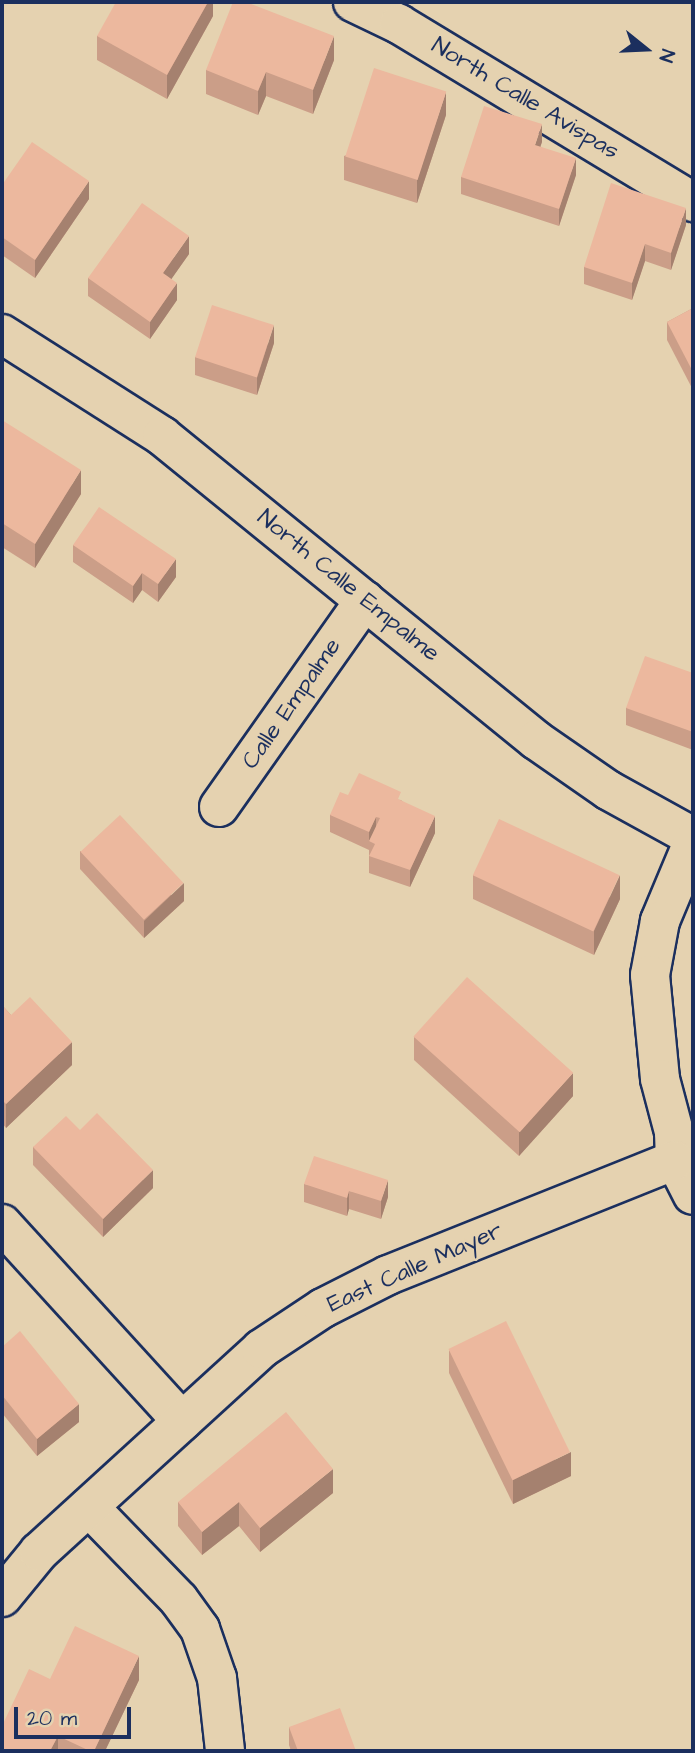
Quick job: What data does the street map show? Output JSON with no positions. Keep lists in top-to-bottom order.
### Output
{
  "streets": {
    "street": [
      "North Calle Avispas",
      "North Calle Empalme",
      "Calle Empalme",
      "East Calle Mayer"
    ]
  },
  "crossings": [
    ["North Calle Empalme", "Calle Empalme"]
  ],
  "scale_bar": "20 m",
  "north": "right"
}
